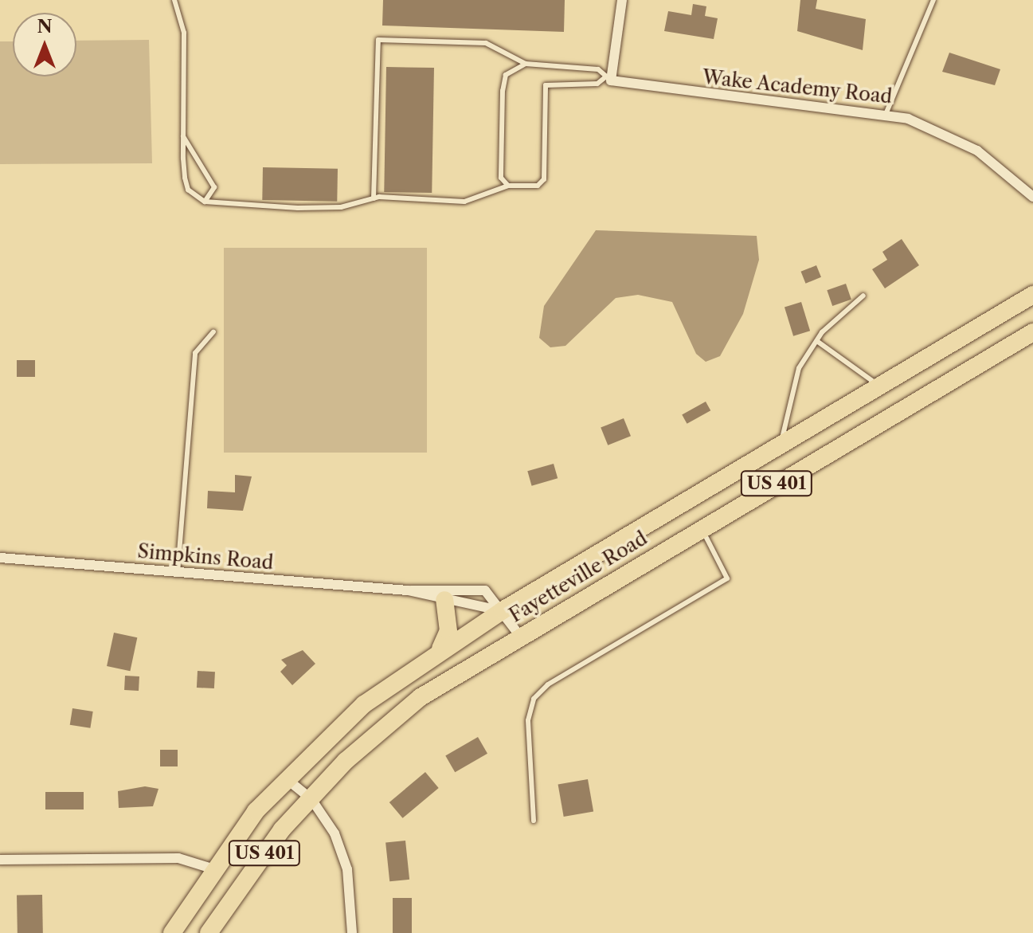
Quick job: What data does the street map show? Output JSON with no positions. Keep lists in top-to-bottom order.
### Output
{
  "streets": {
    "highway": ["US 401", "Fayetteville Road"],
    "street": ["Wake Academy Road", "Simpkins Road"]
  },
  "crossings": [
    ["Simpkins Road", "Fayetteville Road"]
  ],
  "north": "top"
}
